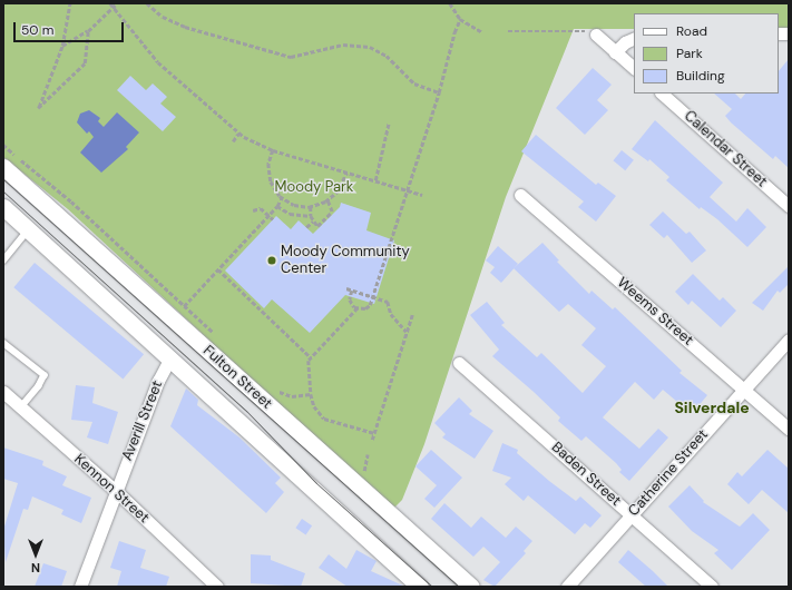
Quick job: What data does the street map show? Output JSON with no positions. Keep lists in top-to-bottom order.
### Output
{
  "streets": {
    "main road": ["Fulton Street"],
    "street": [
      "Calendar Street",
      "Weems Street",
      "Averill Street",
      "Catherine Street",
      "Baden Street",
      "Kennon Street"
    ]
  },
  "crossings": [
    ["Weems Street", "Catherine Street"],
    ["Fulton Street", "Averill Street"],
    ["Averill Street", "Kennon Street"],
    ["Catherine Street", "Baden Street"]
  ],
  "districts": ["Silverdale"],
  "parks": ["Moody Park"],
  "places": ["Moody Community Center"],
  "legend": ["Road", "Park", "Building"],
  "scale_bar": "50 m",
  "north": "bottom"
}
